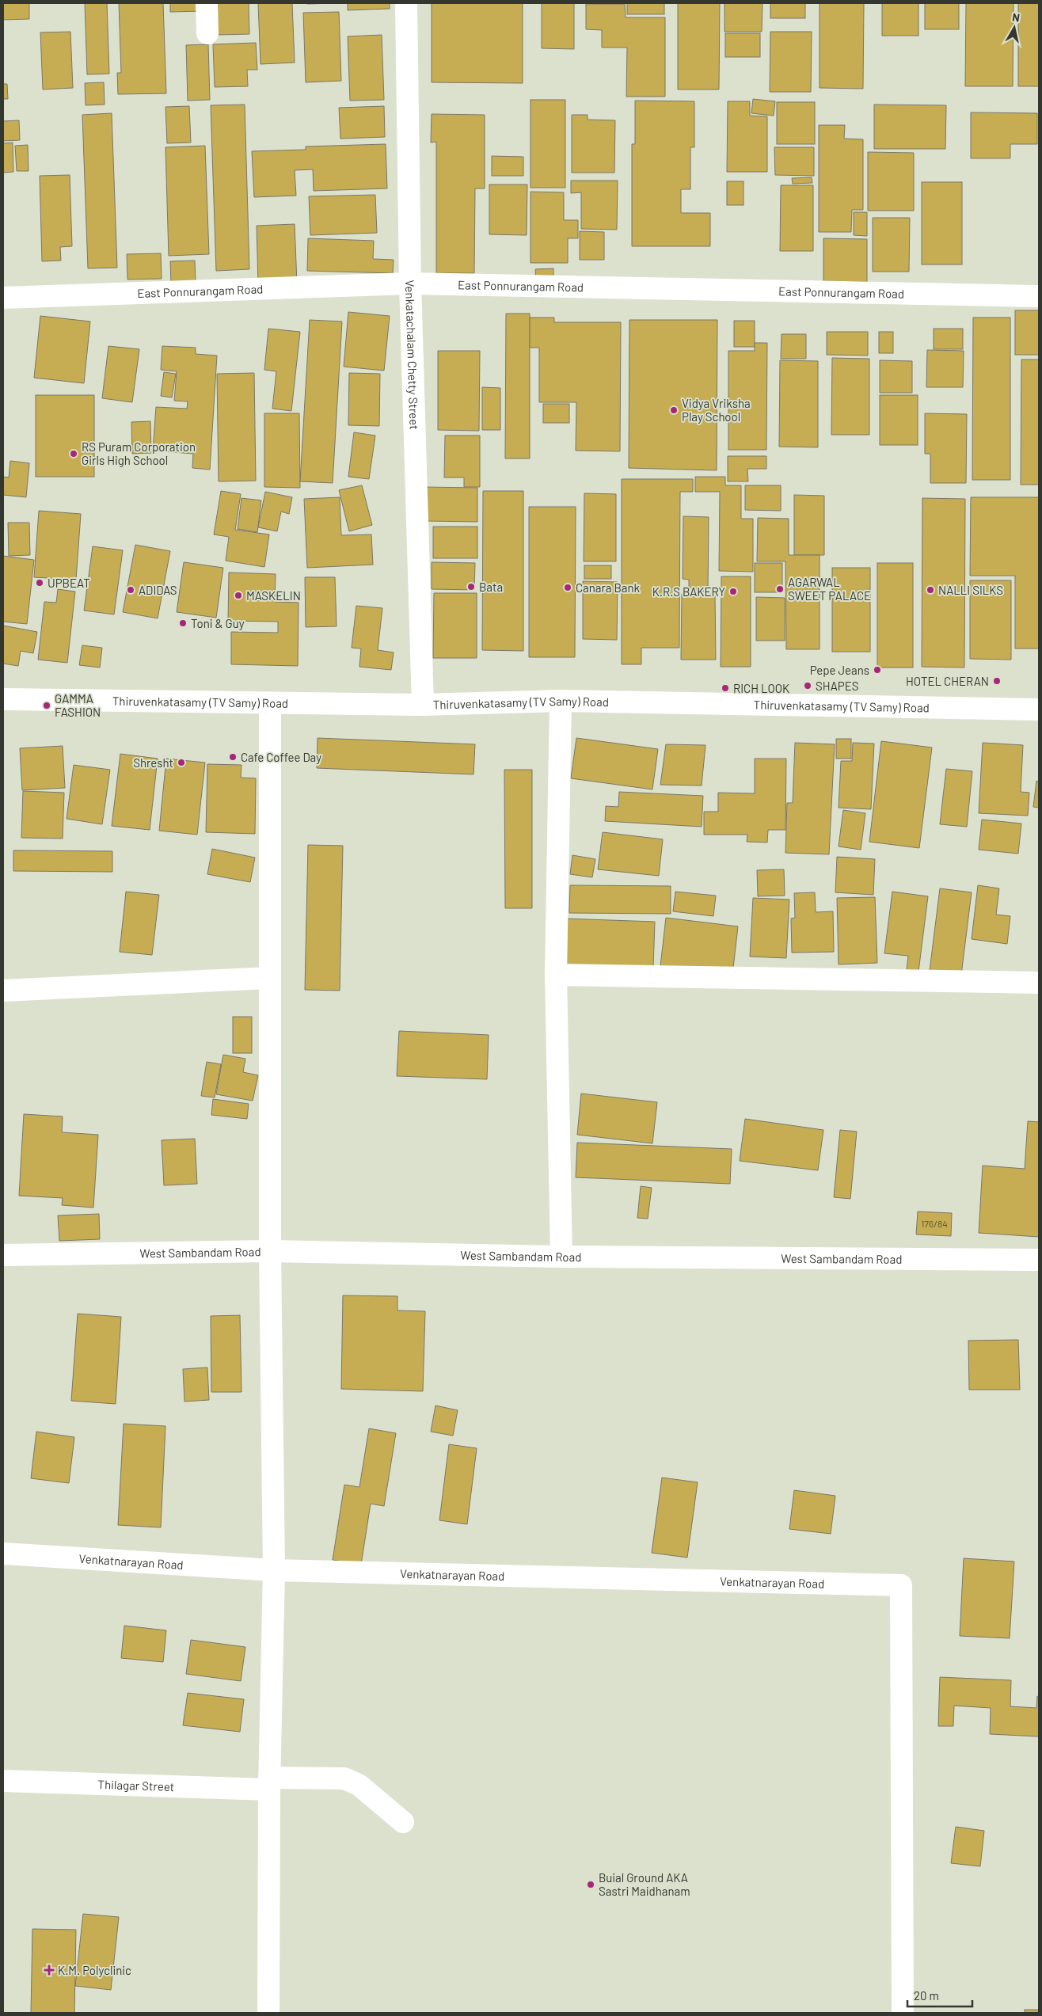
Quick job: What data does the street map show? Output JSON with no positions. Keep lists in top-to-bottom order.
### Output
{
  "streets": {
    "street": [
      "East Ponnurangam Road",
      "Venkatachalam Chetty Street",
      "Thiruvenkatasamy (TV Samy) Road",
      "West Sambandam Road",
      "Venkatnarayan Road",
      "Thilagar Street"
    ]
  },
  "crossings": [
    ["East Ponnurangam Road", "Venkatachalam Chetty Street"],
    ["Venkatachalam Chetty Street", "Thiruvenkatasamy (TV Samy) Road"]
  ],
  "places": {
    "other": [
      "Vidya Vriksha Play School",
      "RS Puram Corporation Girls High School",
      "UPBEAT",
      "Bata",
      "Canara Bank",
      "AGARWAL SWEET PALACE",
      "ADIDAS",
      "NALLI SILKS",
      "K.R.S BAKERY",
      "MASKELIN",
      "Toni & Guy",
      "Pepe Jeans",
      "HOTEL CHERAN",
      "SHAPES",
      "RICH LOOK",
      "GAMMA FASHION",
      "Cafe Coffee Day",
      "Shresht",
      "Buial Ground AKA Sastri Maidhanam"
    ],
    "health": ["K.M. Polyclinic"]
  },
  "house_numbers": ["176/84"],
  "scale_bar": "20 m",
  "north": "top"
}
